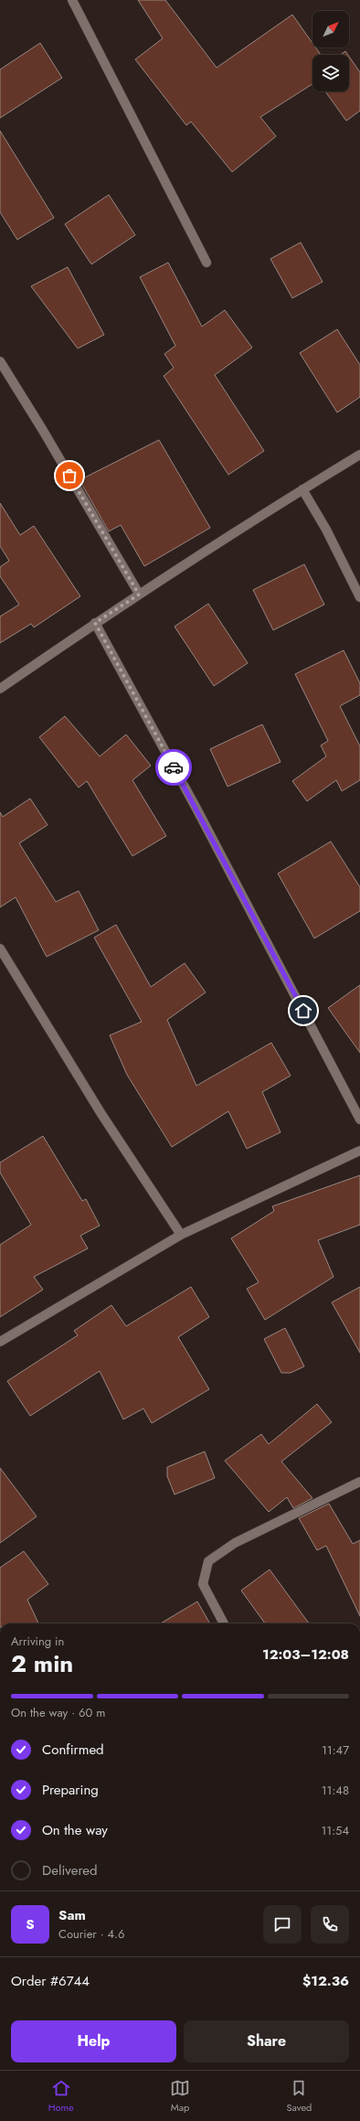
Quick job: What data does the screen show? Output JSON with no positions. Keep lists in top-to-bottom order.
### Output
{
  "north": "top right",
  "page": {
    "heading": ["2 min", "Arriving in", "12:03–12:08"],
    "panel": [
      "Sam",
      "Courier · 4.6",
      "Order #6744",
      "$12.36"
    ],
    "bar": "On the way · 60 m",
    "list": [
      ["Confirmed", "11:47"],
      ["Preparing", "11:48"],
      ["On the way", "11:54"],
      "Delivered"
    ],
    "round": "S",
    "buttons": ["Help", "Share"],
    "tabs": ["Home", "Map", "Saved"]
  }
}
